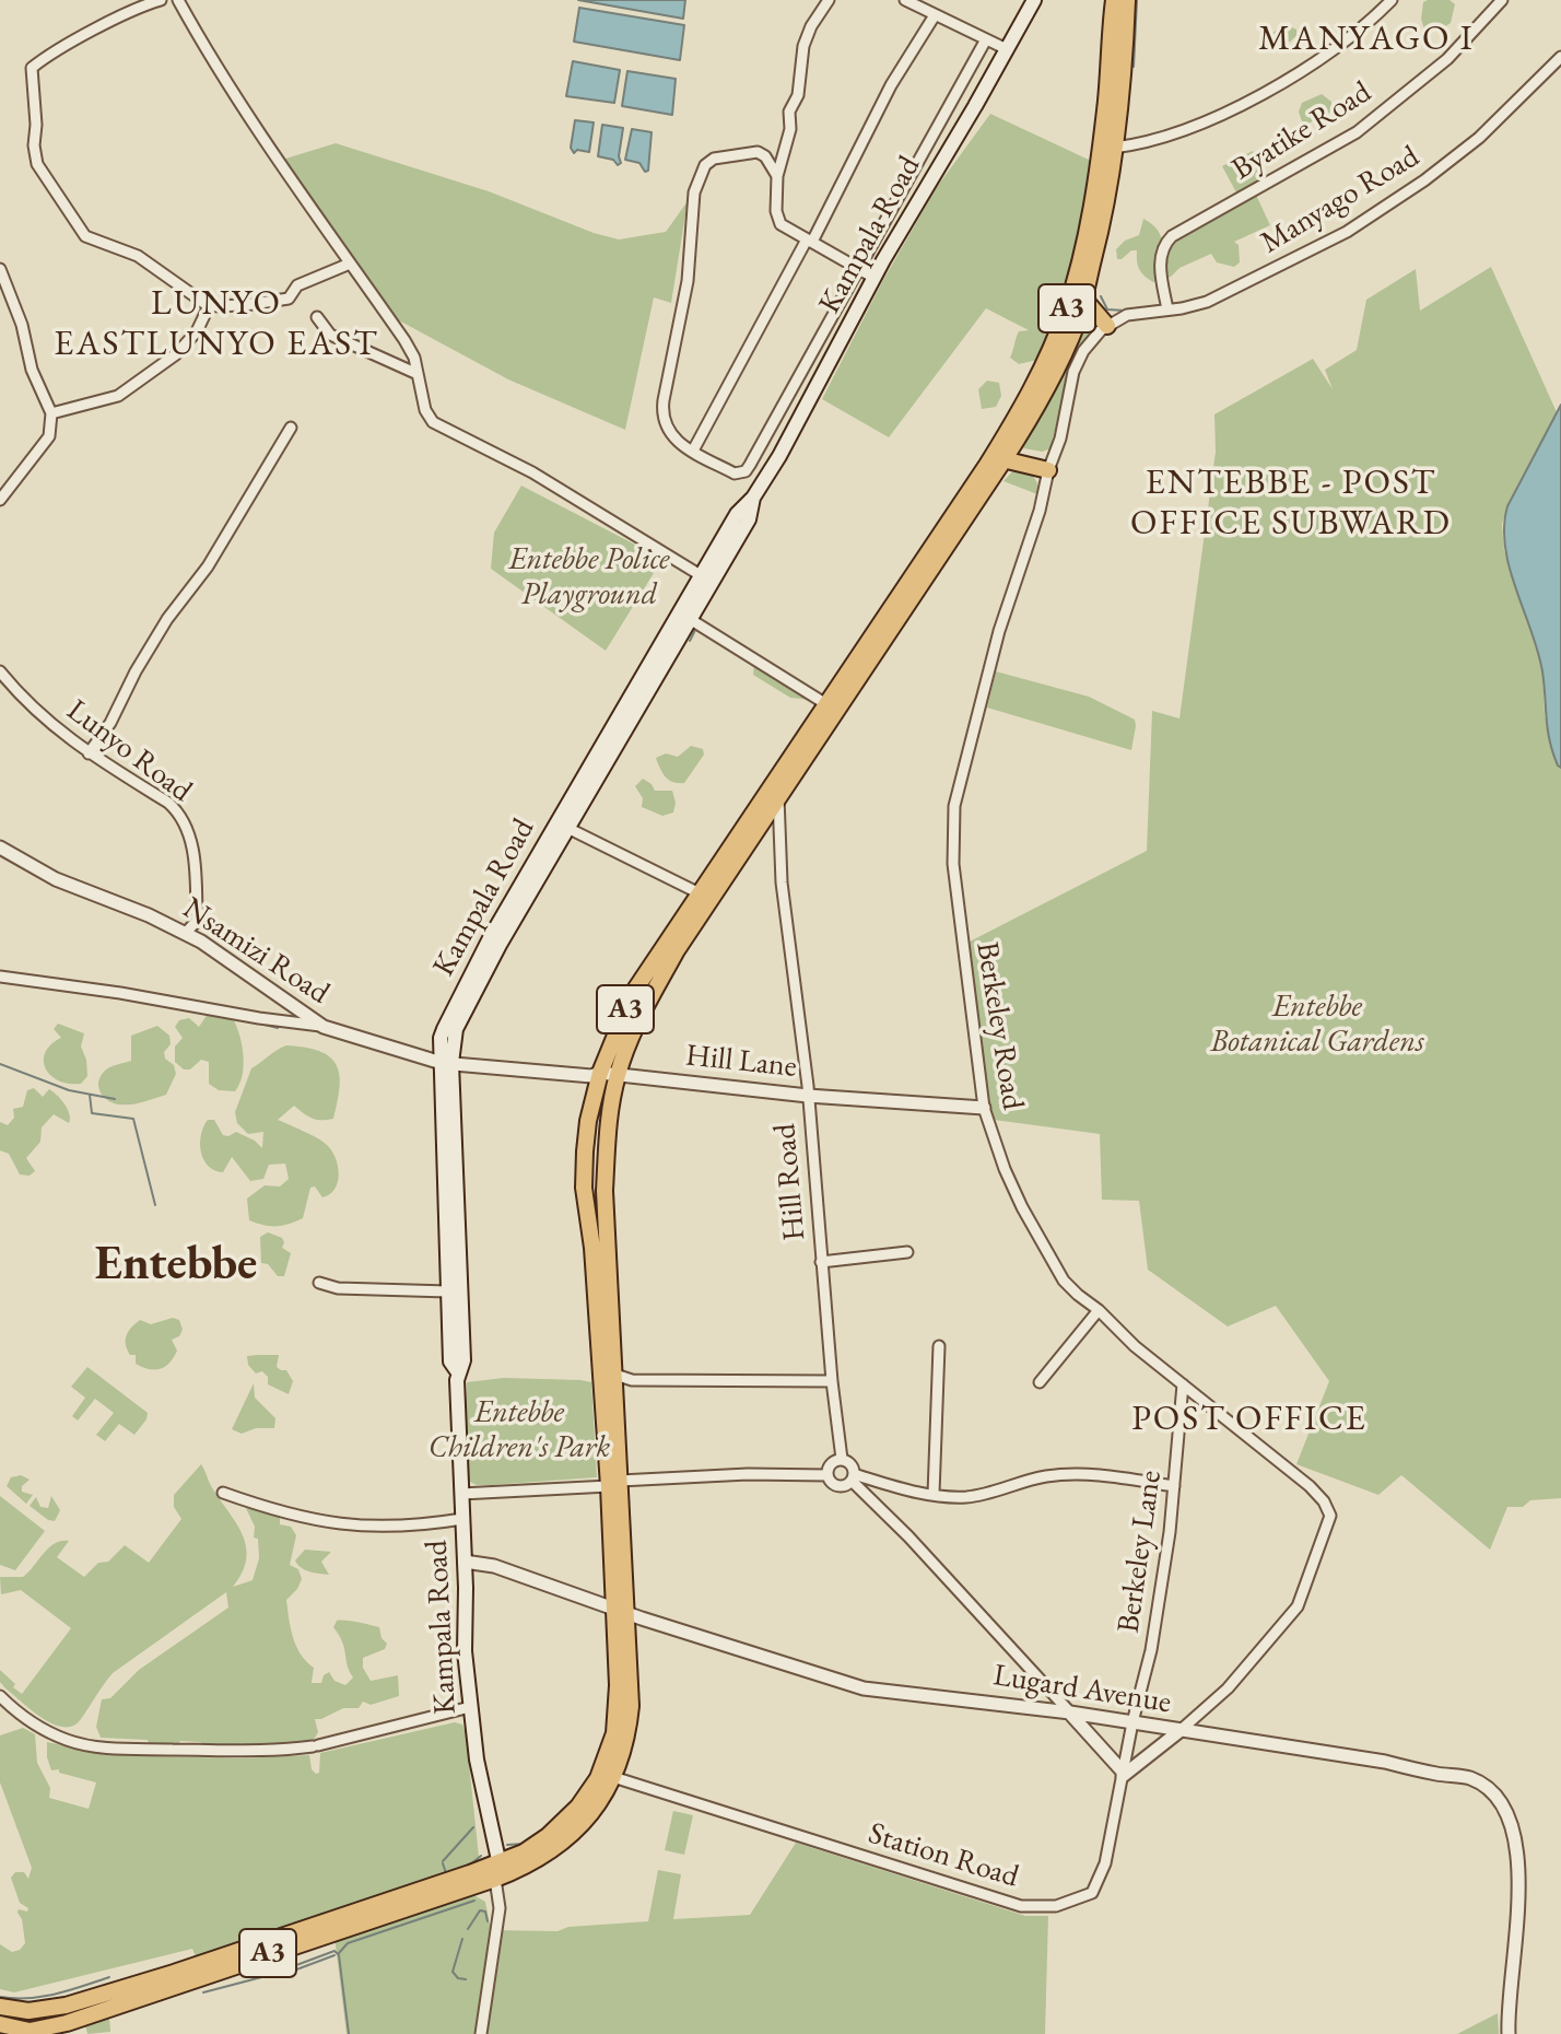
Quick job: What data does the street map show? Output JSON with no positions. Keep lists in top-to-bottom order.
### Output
{
  "streets": {
    "highway": ["A3"],
    "main road": ["Kampala Road"],
    "street": [
      "Byatike Road",
      "Manyago Road",
      "Lunyo Road",
      "Nsamizi Road",
      "Berkeley Road",
      "Hill Lane",
      "Hill Road",
      "Berkeley Lane",
      "Lugard Avenue",
      "Station Road"
    ]
  },
  "crossings": [
    ["Byatike Road", "Manyago Road"],
    ["Manyago Road", "Berkeley Road"],
    ["Kampala Road", "A3"],
    ["Kampala Road", "Nsamizi Road"],
    ["Kampala Road", "Hill Lane"],
    ["Kampala Road", "Lugard Avenue"],
    ["A3", "Hill Lane"],
    ["A3", "Hill Road"],
    ["A3", "Lugard Avenue"],
    ["A3", "Station Road"],
    ["Lunyo Road", "Nsamizi Road"],
    ["Nsamizi Road", "Hill Lane"],
    ["Berkeley Road", "Hill Lane"],
    ["Berkeley Road", "Berkeley Lane"],
    ["Berkeley Road", "Lugard Avenue"],
    ["Hill Lane", "Hill Road"],
    ["Berkeley Lane", "Lugard Avenue"],
    ["Berkeley Lane", "Station Road"],
    ["Lugard Avenue", "Station Road"]
  ],
  "districts": [
    "MANYAGO I",
    "LUNYO EASTLUNYO EAST",
    "ENTEBBE - POST OFFICE SUBWARD",
    "Entebbe",
    "POST OFFICE"
  ],
  "parks": ["Entebbe Police Playground", "Entebbe Botanical Gardens", "Entebbe Children's Park"]
}
